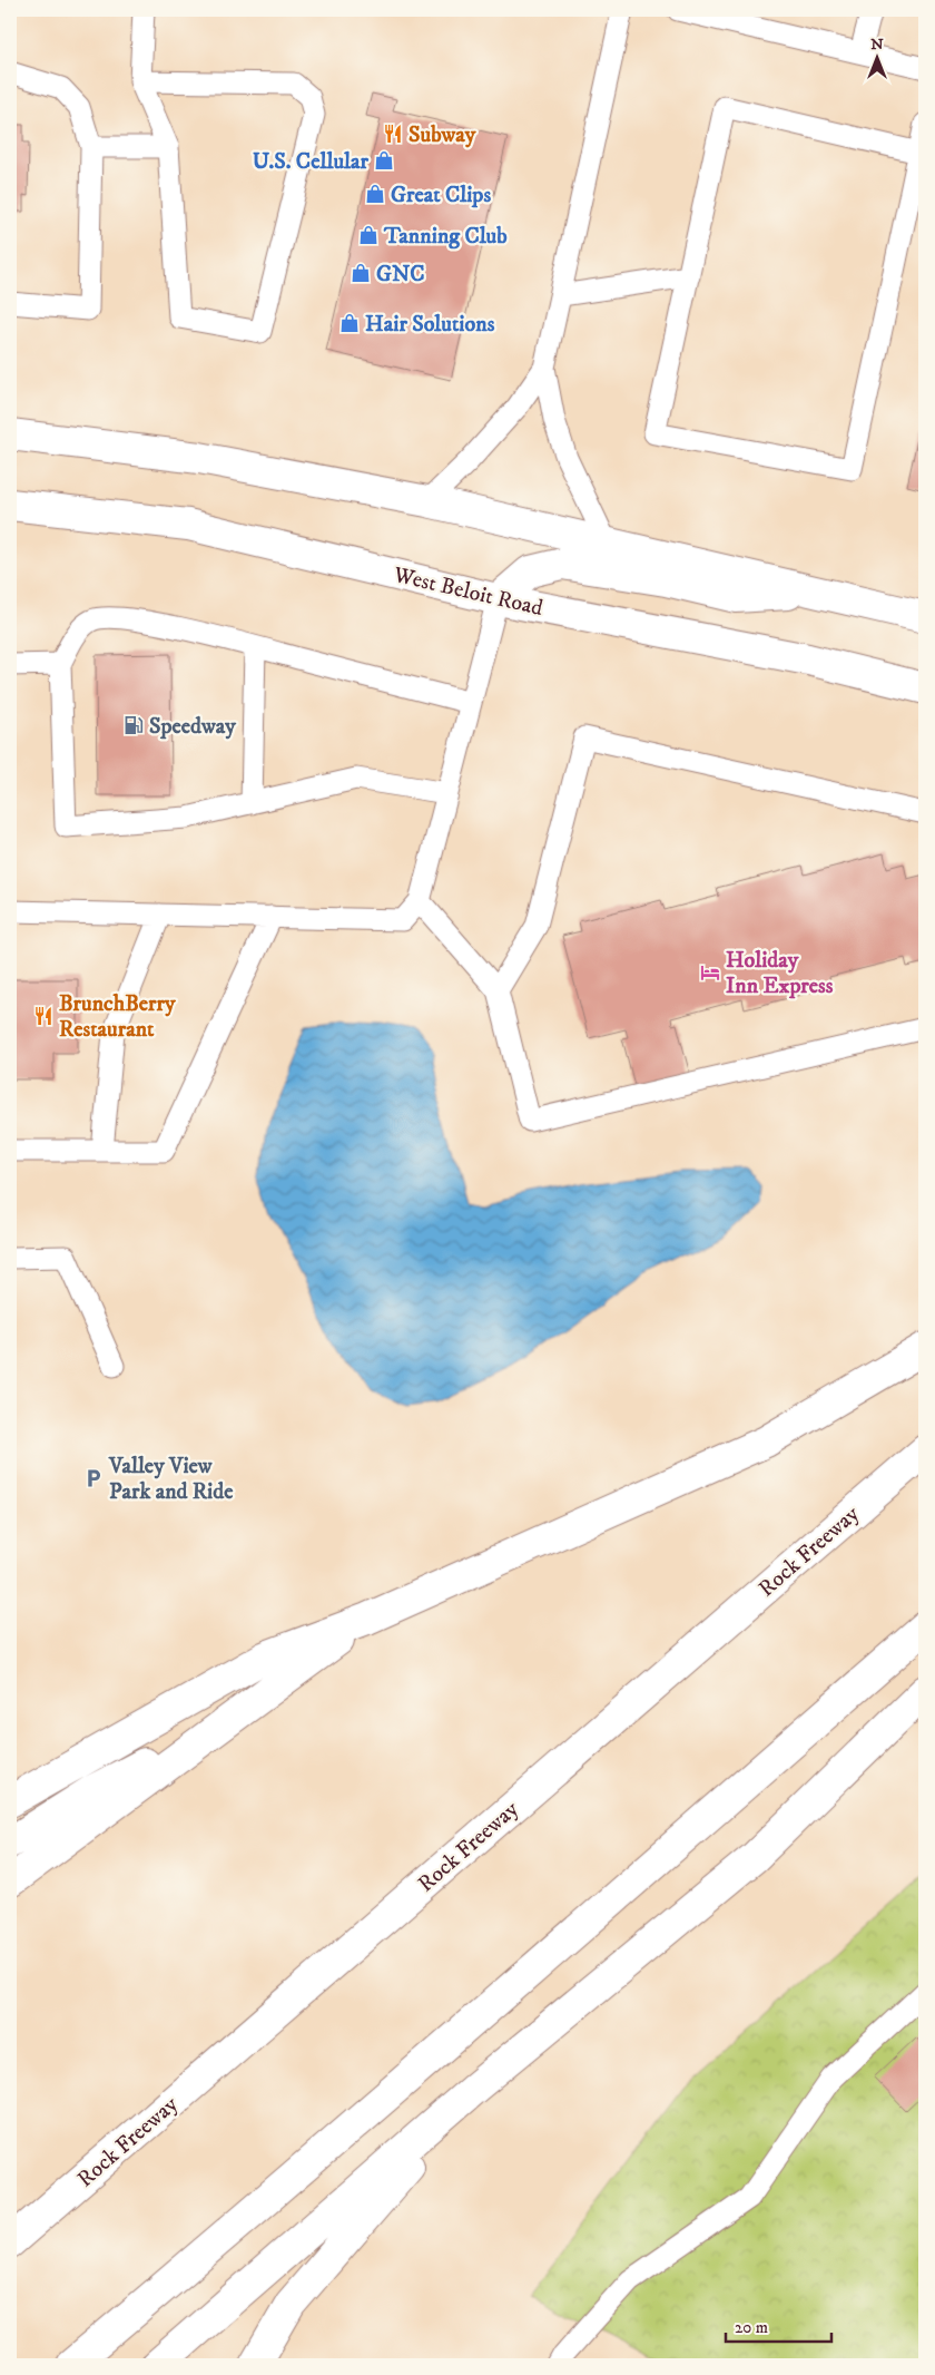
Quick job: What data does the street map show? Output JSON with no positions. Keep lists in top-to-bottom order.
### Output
{
  "streets": {
    "main road": ["West Beloit Road", "Rock Freeway"]
  },
  "places": {
    "restaurant": ["Subway", "BrunchBerry Restaurant"],
    "shop": [
      "U.S. Cellular",
      "Great Clips",
      "Tanning Club",
      "GNC",
      "Hair Solutions"
    ],
    "fuel station": ["Speedway"],
    "hotel": ["Holiday Inn Express"],
    "parking": ["Valley View Park and Ride"]
  },
  "scale_bar": "20 m",
  "north": "top"
}
